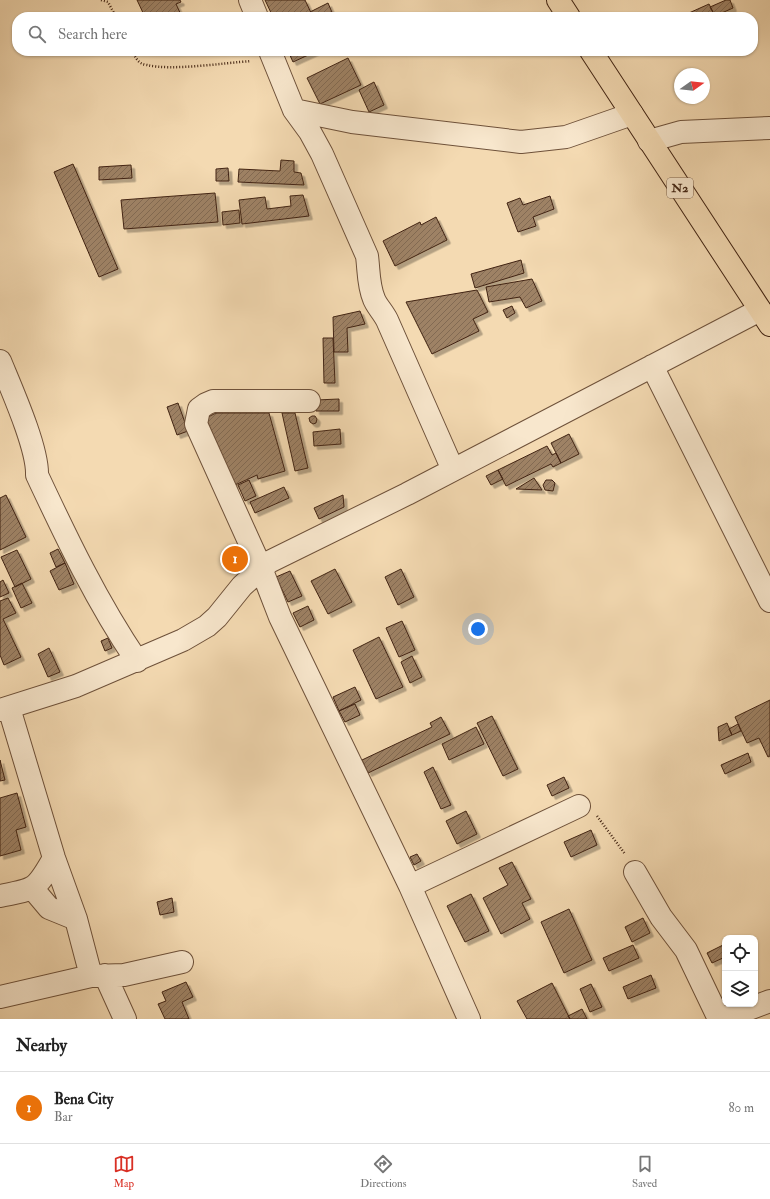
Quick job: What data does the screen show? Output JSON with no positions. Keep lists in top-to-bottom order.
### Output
{
  "streets": {
    "highway": ["N2"]
  },
  "north": "right",
  "page": {
    "search": "Search here",
    "pins": "1",
    "heading": "Nearby",
    "list": [
      {
        "mark": "1",
        "name": "Bena City",
        "note": "Bar",
        "value": "80 m"
      }
    ],
    "nav": ["Map", "Directions", "Saved"]
  }
}
